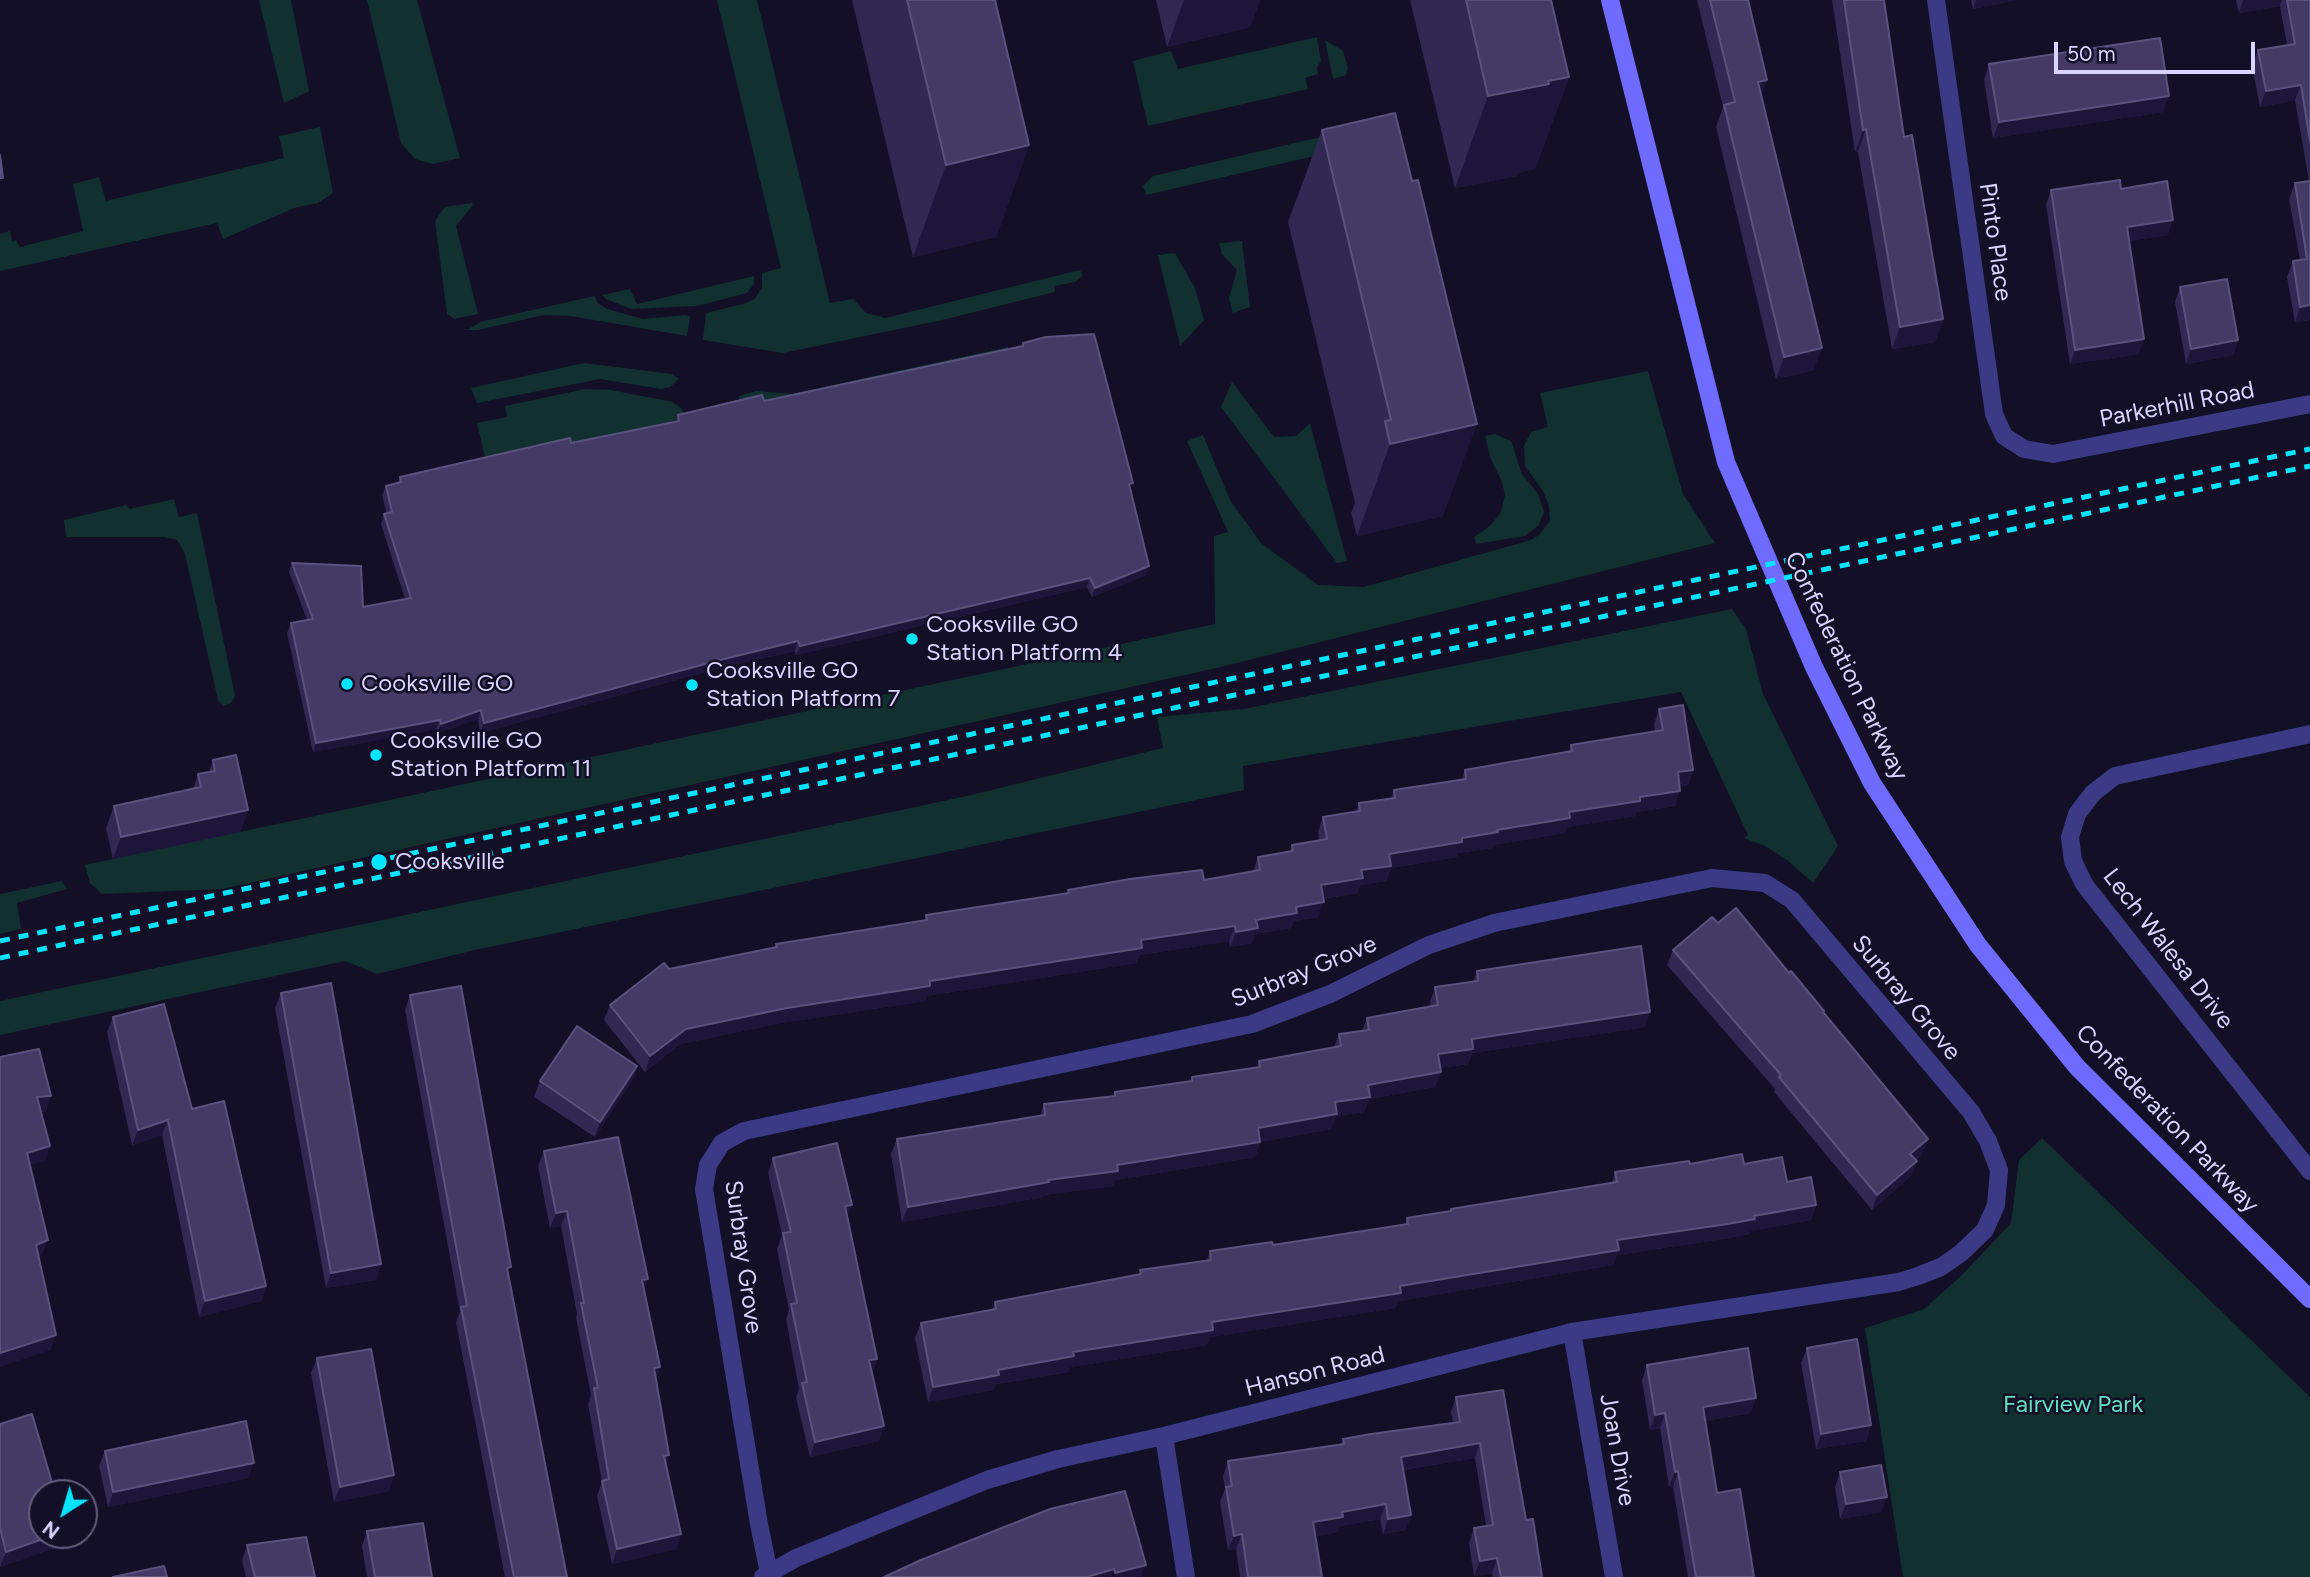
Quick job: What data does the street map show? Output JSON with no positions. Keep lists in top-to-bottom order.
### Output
{
  "streets": {
    "street": [
      "Pinto Place",
      "Parkerhill Road",
      "Confederation Parkway",
      "Lech Walesa Drive",
      "Surbray Grove",
      "Hanson Road",
      "Joan Drive"
    ]
  },
  "crossings": [
    ["Pinto Place", "Parkerhill Road"],
    ["Surbray Grove", "Hanson Road"],
    ["Hanson Road", "Joan Drive"]
  ],
  "parks": ["Fairview Park"],
  "places": [
    "Cooksville GO Station Platform 4",
    "Cooksville GO",
    "Cooksville GO Station Platform 7",
    "Cooksville GO Station Platform 11",
    "Cooksville"
  ],
  "scale_bar": "50 m",
  "north": "bottom left"
}
